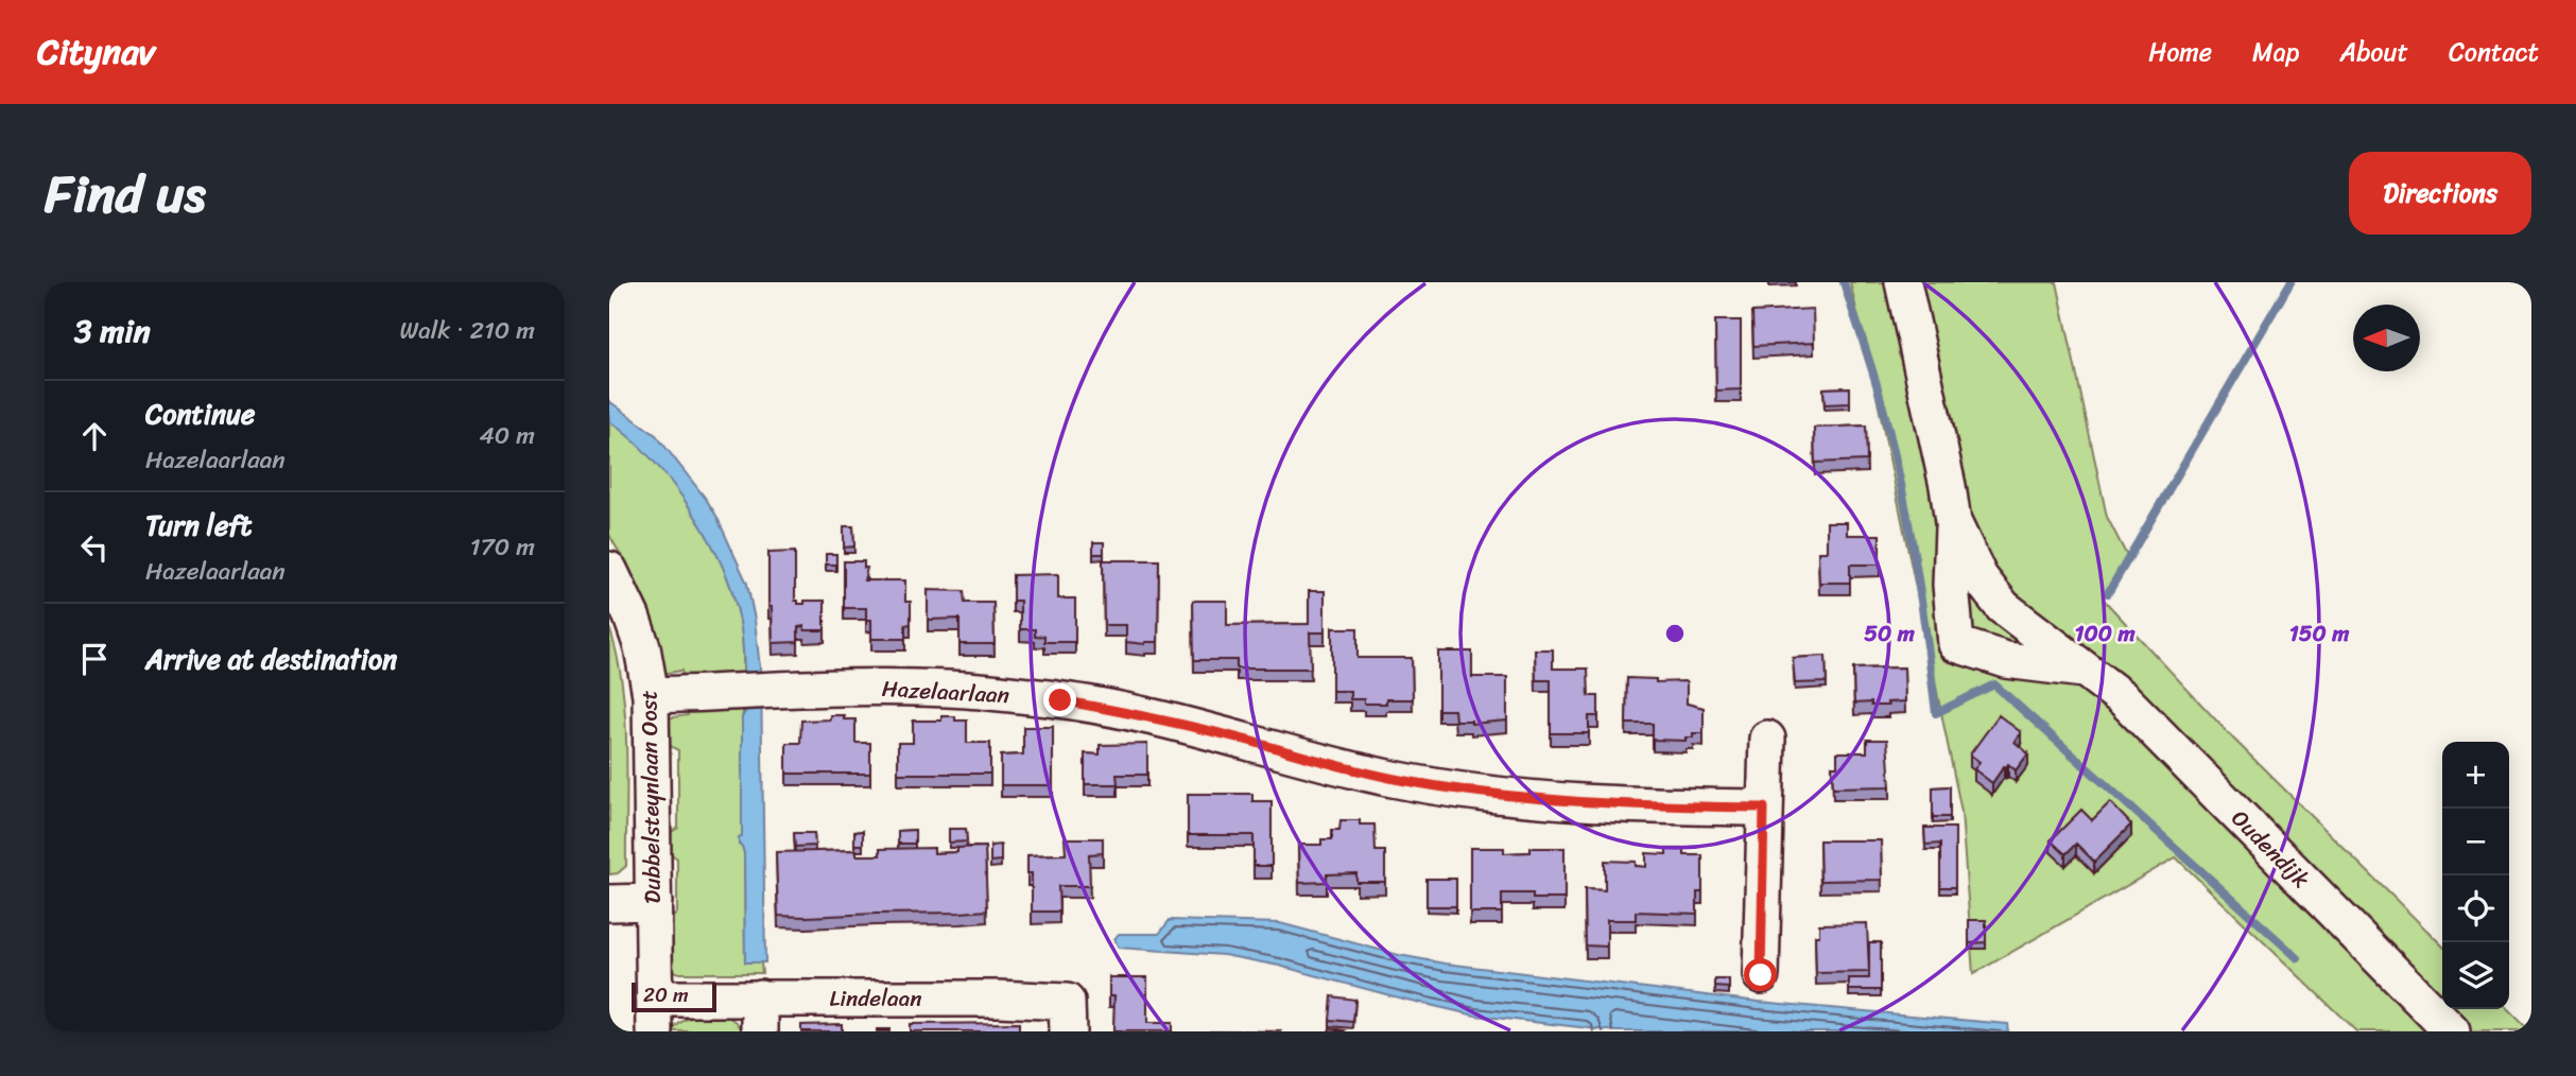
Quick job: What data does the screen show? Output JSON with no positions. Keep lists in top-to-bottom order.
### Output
{
  "streets": {
    "street": [
      "Hazelaarlaan",
      "Dubbelsteynlaan Oost",
      "Oudendijk",
      "Lindelaan"
    ]
  },
  "crossings": [
    ["Hazelaarlaan", "Dubbelsteynlaan Oost"],
    ["Dubbelsteynlaan Oost", "Lindelaan"]
  ],
  "scale_bar": "20 m",
  "north": "left",
  "page": {
    "header": "Citynav",
    "nav": [
      "Home",
      "Map",
      "About",
      "Contact"
    ],
    "title": "Find us",
    "buttons": "Directions",
    "heading": ["3 min", "Walk · 210 m"],
    "list": [
      ["Continue", "Hazelaarlaan", "40 m"],
      ["Turn left", "Hazelaarlaan", "170 m"],
      "Arrive at destination"
    ],
    "map_buttons": ["+", "−"],
    "scale": "20 m"
  },
  "rings": ["50 m", "100 m", "150 m"]
}
